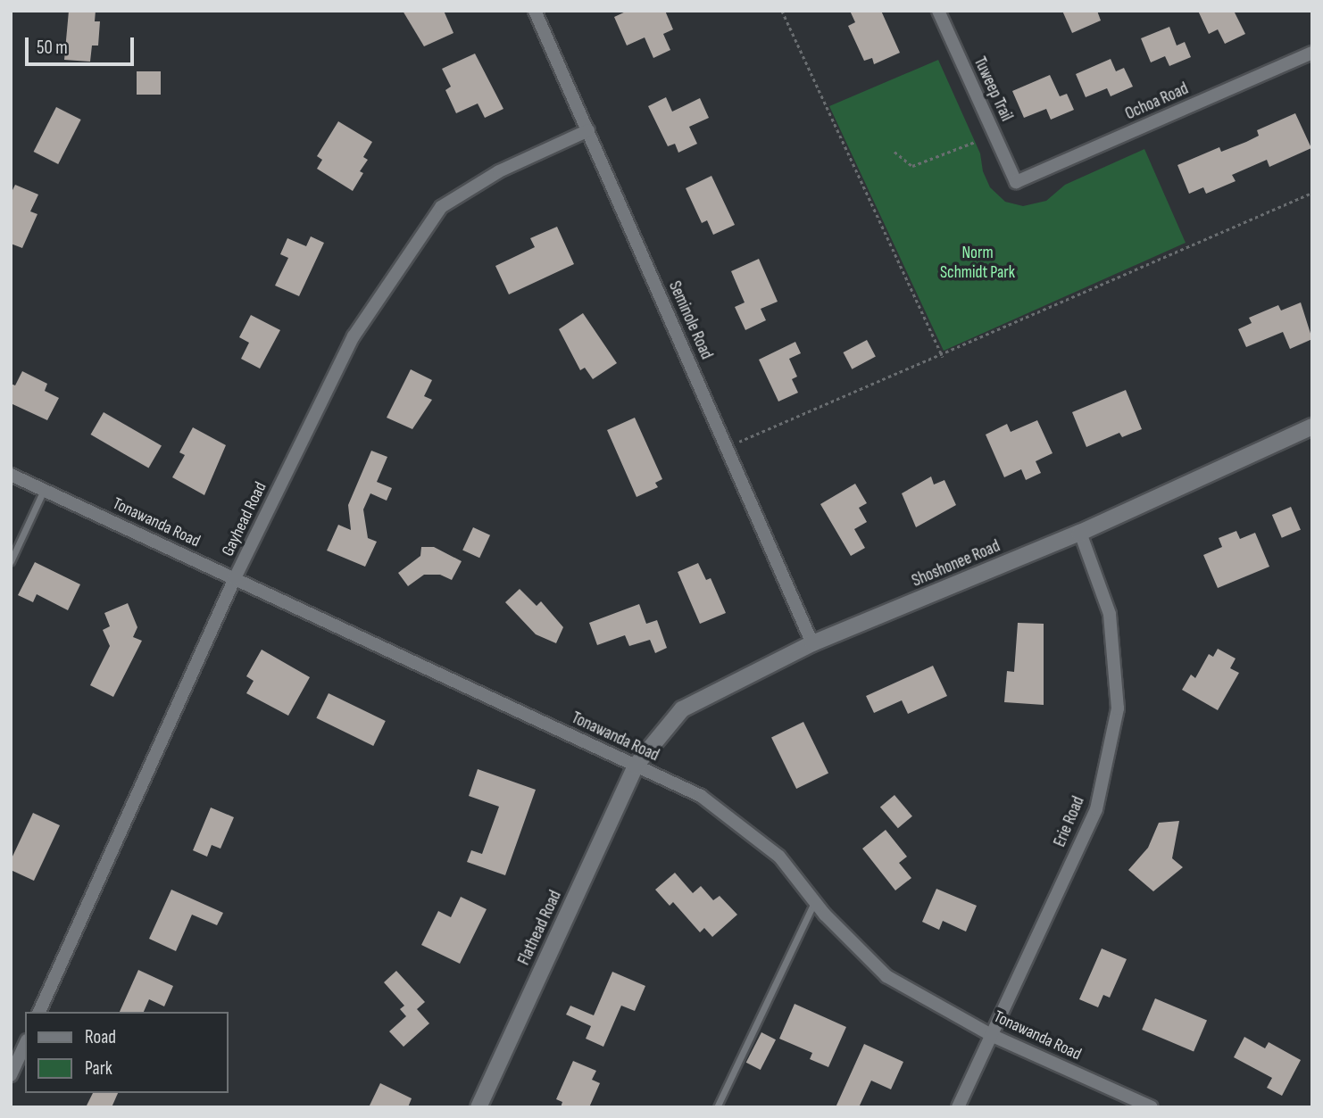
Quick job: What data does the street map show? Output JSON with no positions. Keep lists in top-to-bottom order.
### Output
{
  "streets": {
    "street": [
      "Tuweep Trail",
      "Ochoa Road",
      "Seminole Road",
      "Gayhead Road",
      "Tonawanda Road",
      "Shoshonee Road",
      "Erie Road",
      "Flathead Road"
    ]
  },
  "crossings": [
    ["Tuweep Trail", "Ochoa Road"],
    ["Seminole Road", "Gayhead Road"],
    ["Seminole Road", "Shoshonee Road"],
    ["Gayhead Road", "Tonawanda Road"],
    ["Tonawanda Road", "Shoshonee Road"],
    ["Tonawanda Road", "Erie Road"],
    ["Tonawanda Road", "Flathead Road"],
    ["Shoshonee Road", "Erie Road"],
    ["Shoshonee Road", "Flathead Road"]
  ],
  "parks": ["Norm Schmidt Park"],
  "legend": ["Road", "Park"],
  "scale_bar": "50 m"
}
